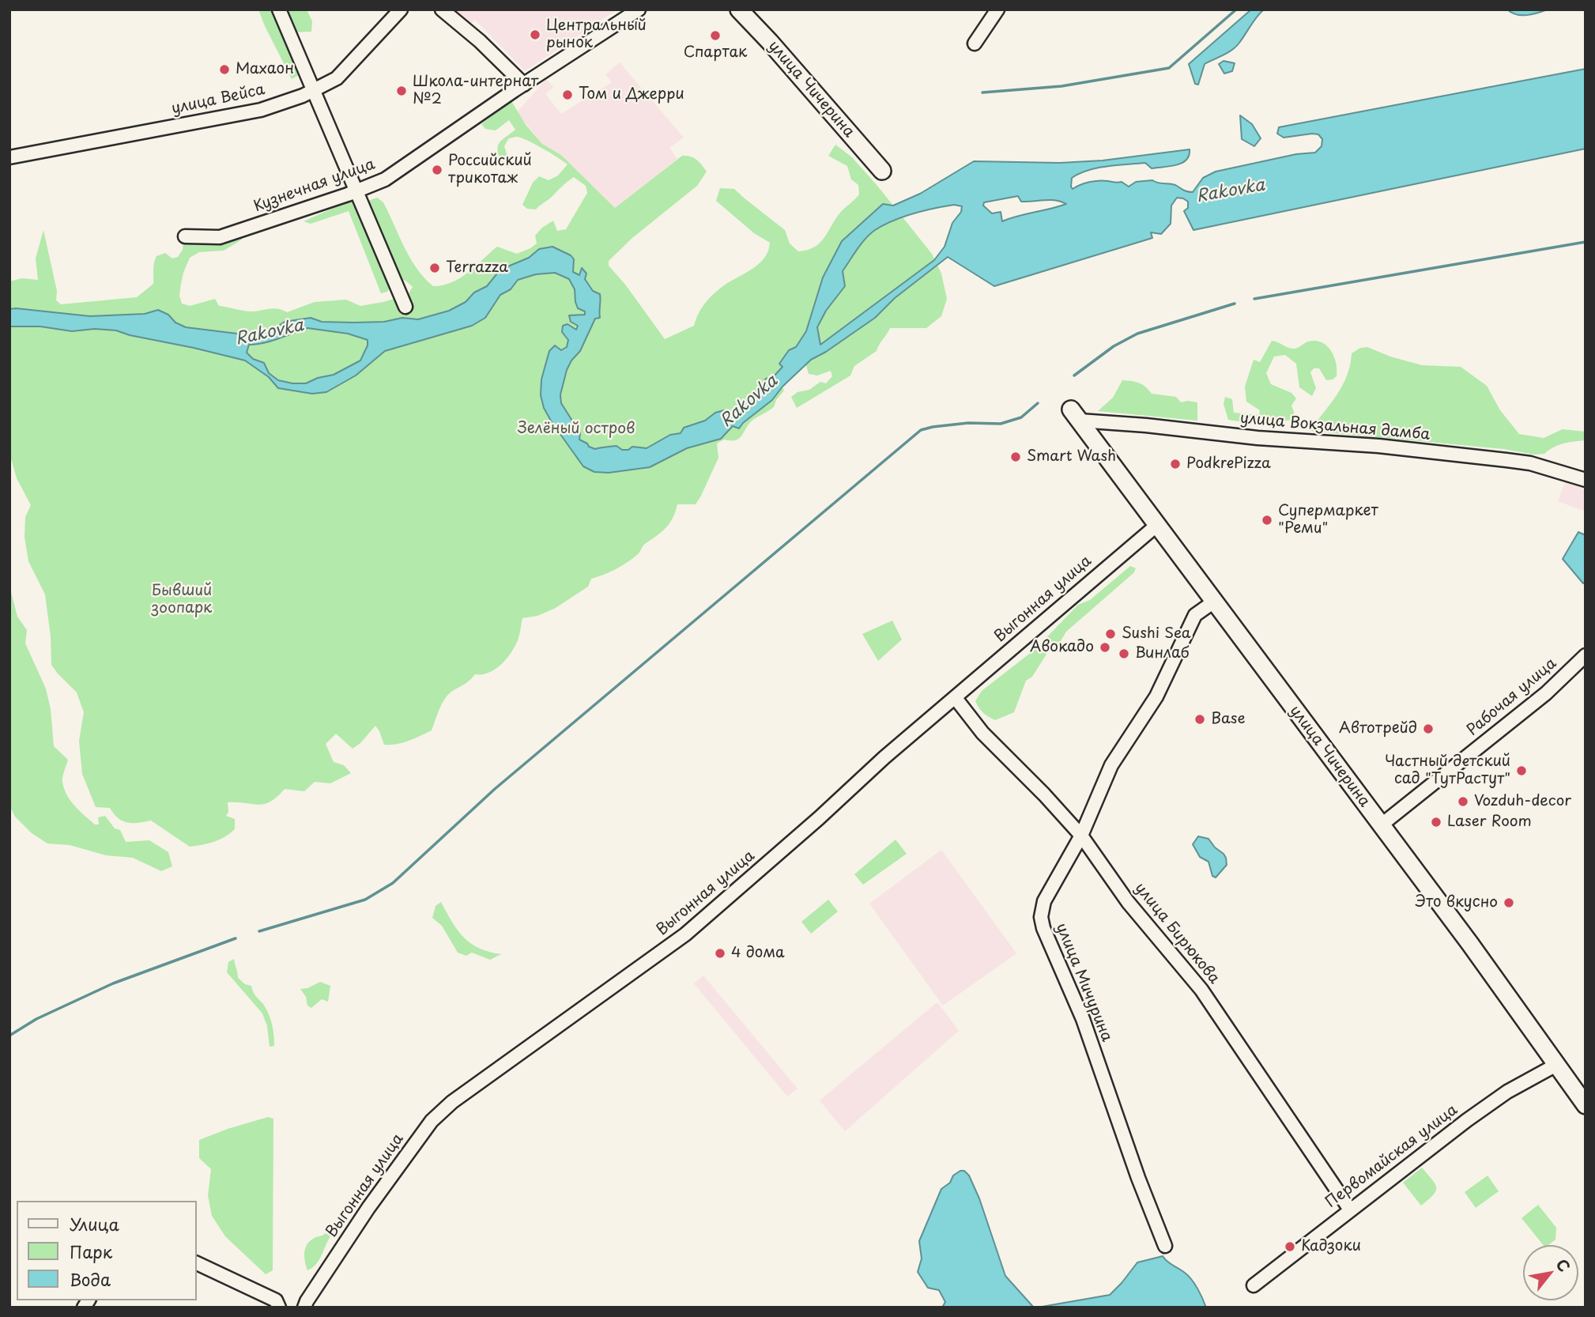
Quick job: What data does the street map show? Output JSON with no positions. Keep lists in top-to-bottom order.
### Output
{
  "streets": {
    "main road": ["улица Чичерина"],
    "street": [
      "улица Вейса",
      "Кузнечная улица",
      "улица Вокзальная дамба",
      "Выгонная улица",
      "Рабочая улица",
      "улица Бирюкова",
      "улица Мичурина",
      "Первомайская улица"
    ]
  },
  "crossings": [
    ["улица Чичерина", "улица Вокзальная дамба"],
    ["улица Чичерина", "Выгонная улица"],
    ["улица Чичерина", "Рабочая улица"],
    ["улица Чичерина", "улица Мичурина"],
    ["улица Чичерина", "Первомайская улица"],
    ["Выгонная улица", "улица Бирюкова"],
    ["улица Бирюкова", "улица Мичурина"],
    ["улица Бирюкова", "Первомайская улица"]
  ],
  "water": ["Rakovka"],
  "parks": ["Зелёный остров", "Бывший зоопарк"],
  "places": [
    "Центральный рынок",
    "Спартак",
    "Махаон",
    "Школа-интернат №2",
    "Том и Джерри",
    "Российский трикотаж",
    "Terrazza",
    "Smart Wash",
    "PodkrePizza",
    "Супермаркет \"Реми\"",
    "Sushi Sea",
    "Авокадо",
    "Винлаб",
    "Base",
    "Автотрейд",
    "Частный детский сад \"ТутРастут\"",
    "Vozduh-decor",
    "Laser Room",
    "Это вкусно",
    "4 дома",
    "Кадзоки"
  ],
  "legend": ["Улица", "Парк", "Вода"],
  "north": "top right"
}
